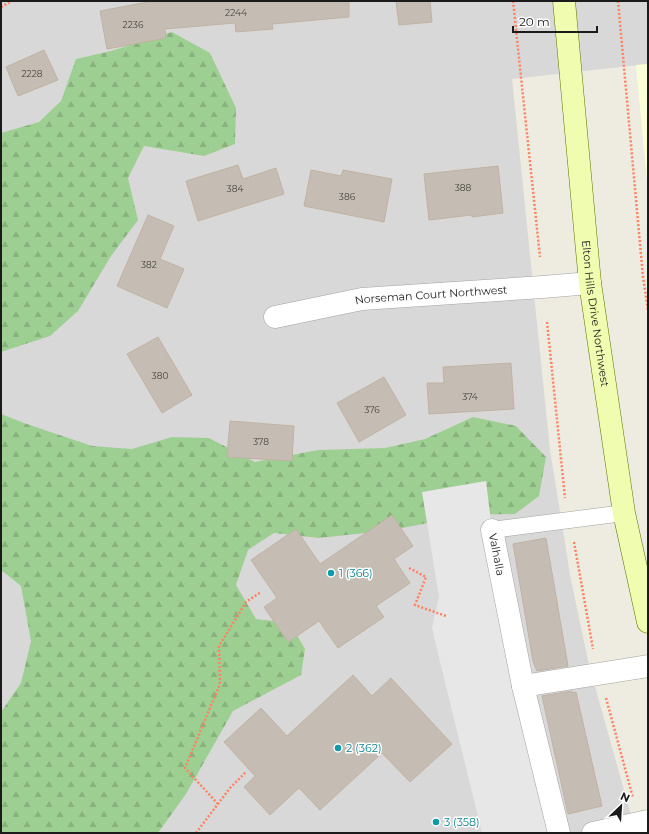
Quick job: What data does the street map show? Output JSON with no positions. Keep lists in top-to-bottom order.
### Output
{
  "streets": {
    "main road": ["Elton Hills Drive Northwest"],
    "street": ["Norseman Court Northwest", "Valhalla"]
  },
  "crossings": [
    ["Norseman Court Northwest", "Elton Hills Drive Northwest"],
    ["Elton Hills Drive Northwest", "Valhalla"]
  ],
  "places": ["1 (366)", "2 (362)", "3 (358)"],
  "house_numbers": [
    "2244",
    "2236",
    "2228",
    "388",
    "384",
    "386",
    "382",
    "380",
    "374",
    "376",
    "378"
  ],
  "scale_bar": "20 m",
  "north": "top right"
}
